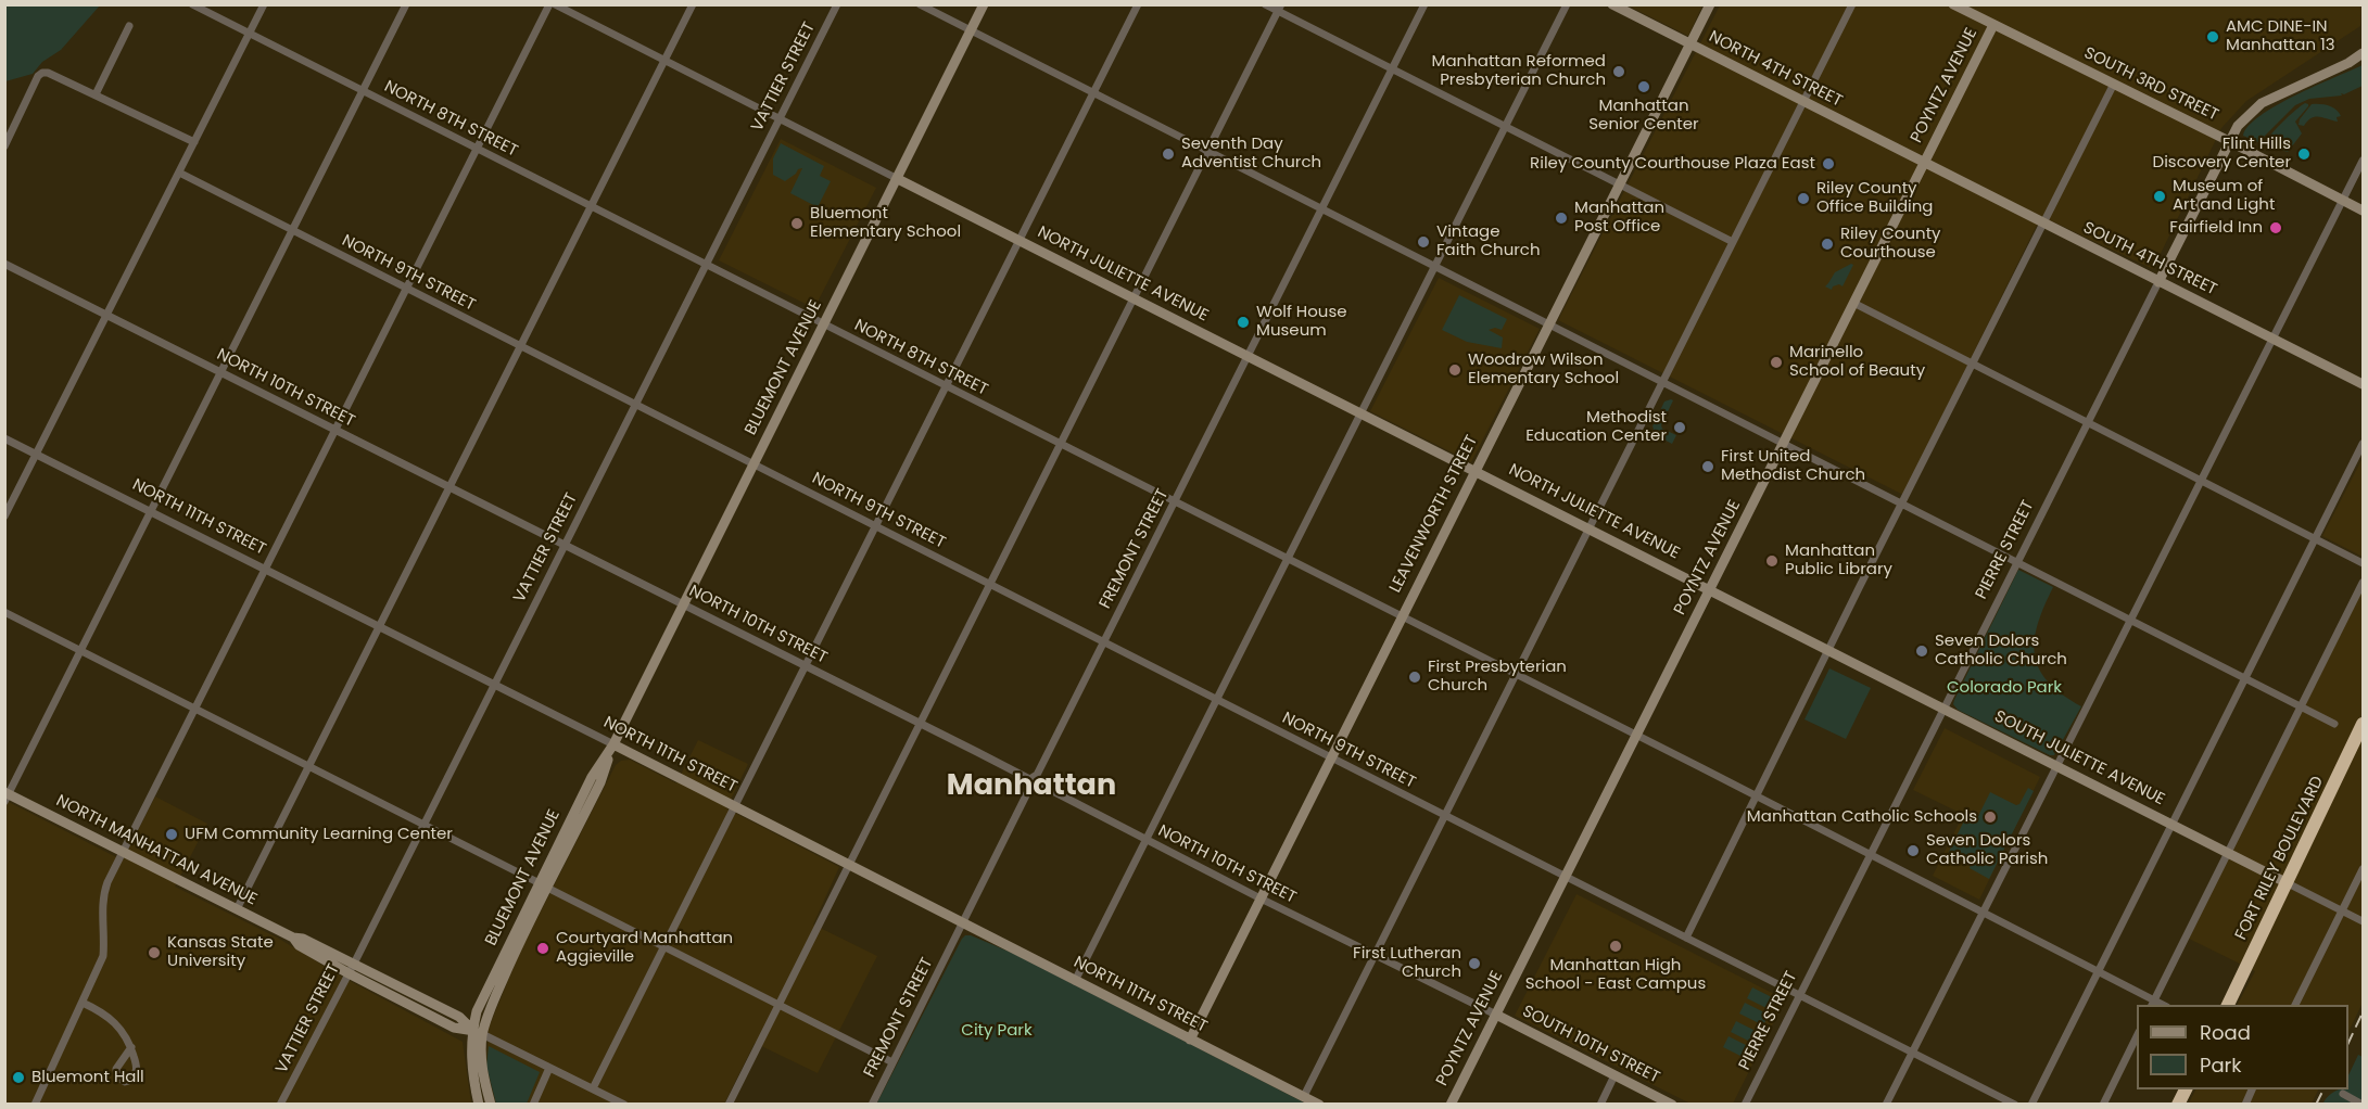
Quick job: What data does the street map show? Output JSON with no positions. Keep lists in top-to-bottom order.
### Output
{
  "streets": {
    "highway": ["FORT RILEY BOULEVARD"],
    "street": [
      "NORTH 4TH STREET",
      "VATTIER STREET",
      "SOUTH 3RD STREET",
      "POYNTZ AVENUE",
      "NORTH 8TH STREET",
      "SOUTH 4TH STREET",
      "NORTH 9TH STREET",
      "NORTH JULIETTE AVENUE",
      "BLUEMONT AVENUE",
      "NORTH 10TH STREET",
      "LEAVENWORTH STREET",
      "NORTH 11TH STREET",
      "FREMONT STREET",
      "PIERRE STREET",
      "SOUTH JULIETTE AVENUE",
      "NORTH MANHATTAN AVENUE",
      "SOUTH 10TH STREET"
    ]
  },
  "crossings": [
    ["NORTH 4TH STREET", "POYNTZ AVENUE"],
    ["NORTH 4TH STREET", "SOUTH 4TH STREET"],
    ["NORTH 4TH STREET", "LEAVENWORTH STREET"],
    ["VATTIER STREET", "NORTH 8TH STREET"],
    ["VATTIER STREET", "NORTH 9TH STREET"],
    ["VATTIER STREET", "NORTH JULIETTE AVENUE"],
    ["VATTIER STREET", "NORTH 10TH STREET"],
    ["VATTIER STREET", "NORTH 11TH STREET"],
    ["VATTIER STREET", "NORTH MANHATTAN AVENUE"],
    ["SOUTH 3RD STREET", "POYNTZ AVENUE"],
    ["SOUTH 3RD STREET", "PIERRE STREET"],
    ["POYNTZ AVENUE", "NORTH 8TH STREET"],
    ["POYNTZ AVENUE", "SOUTH 4TH STREET"],
    ["POYNTZ AVENUE", "NORTH 9TH STREET"],
    ["POYNTZ AVENUE", "NORTH JULIETTE AVENUE"],
    ["POYNTZ AVENUE", "NORTH 10TH STREET"],
    ["POYNTZ AVENUE", "SOUTH JULIETTE AVENUE"],
    ["POYNTZ AVENUE", "SOUTH 10TH STREET"],
    ["NORTH 8TH STREET", "BLUEMONT AVENUE"],
    ["NORTH 8TH STREET", "LEAVENWORTH STREET"],
    ["NORTH 8TH STREET", "FREMONT STREET"],
    ["NORTH 8TH STREET", "PIERRE STREET"],
    ["SOUTH 4TH STREET", "PIERRE STREET"],
    ["NORTH 9TH STREET", "BLUEMONT AVENUE"],
    ["NORTH 9TH STREET", "LEAVENWORTH STREET"],
    ["NORTH 9TH STREET", "FREMONT STREET"],
    ["NORTH 9TH STREET", "PIERRE STREET"],
    ["NORTH JULIETTE AVENUE", "BLUEMONT AVENUE"],
    ["NORTH JULIETTE AVENUE", "LEAVENWORTH STREET"],
    ["NORTH JULIETTE AVENUE", "FREMONT STREET"],
    ["NORTH JULIETTE AVENUE", "SOUTH JULIETTE AVENUE"],
    ["BLUEMONT AVENUE", "NORTH 10TH STREET"],
    ["BLUEMONT AVENUE", "NORTH 11TH STREET"],
    ["BLUEMONT AVENUE", "NORTH MANHATTAN AVENUE"],
    ["NORTH 10TH STREET", "LEAVENWORTH STREET"],
    ["NORTH 10TH STREET", "FREMONT STREET"],
    ["NORTH 10TH STREET", "SOUTH 10TH STREET"],
    ["LEAVENWORTH STREET", "NORTH 11TH STREET"],
    ["NORTH 11TH STREET", "FREMONT STREET"],
    ["PIERRE STREET", "SOUTH JULIETTE AVENUE"],
    ["SOUTH JULIETTE AVENUE", "FORT RILEY BOULEVARD"]
  ],
  "districts": ["Manhattan"],
  "parks": ["Colorado Park", "City Park"],
  "places": [
    "AMC DINE-IN Manhattan 13",
    "Manhattan Reformed Presbyterian Church",
    "Manhattan Senior Center",
    "Seventh Day Adventist Church",
    "Flint Hills Discovery Center",
    "Riley County Courthouse Plaza East",
    "Museum of Art and Light",
    "Riley County Office Building",
    "Manhattan Post Office",
    "Bluemont Elementary School",
    "Fairfield Inn",
    "Vintage Faith Church",
    "Riley County Courthouse",
    "Wolf House Museum",
    "Marinello School of Beauty",
    "Woodrow Wilson Elementary School",
    "Methodist Education Center",
    "First United Methodist Church",
    "Manhattan Public Library",
    "Seven Dolors Catholic Church",
    "First Presbyterian Church",
    "Manhattan Catholic Schools",
    "UFM Community Learning Center",
    "Seven Dolors Catholic Parish",
    "Manhattan High School - East Campus",
    "Courtyard Manhattan Aggieville",
    "Kansas State University",
    "First Lutheran Church",
    "Bluemont Hall"
  ],
  "legend": ["Road", "Park"]
}
